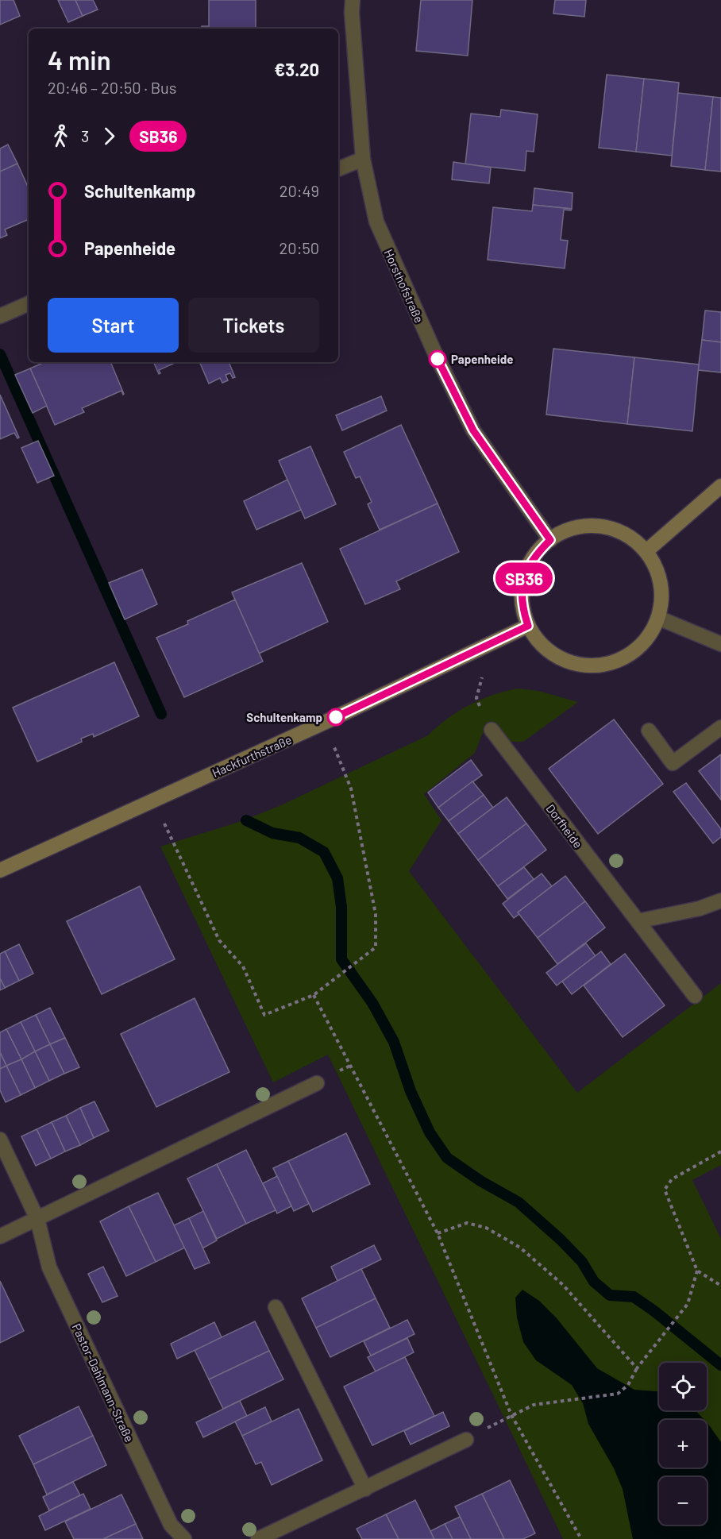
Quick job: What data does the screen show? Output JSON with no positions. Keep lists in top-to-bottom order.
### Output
{
  "streets": {
    "street": [
      "Horsthofstraße",
      "Hackfurthstraße",
      "Dorfheide",
      "Pastor-Dahlmann-Straße"
    ]
  },
  "crossings": [
    ["Horsthofstraße", "Hackfurthstraße"]
  ],
  "places": ["Papenheide", "Schultenkamp"],
  "lines": ["bus line SB36"],
  "page": {
    "on_map": "SB36",
    "heading": ["4 min", "20:46 – 20:50 · Bus", "€3.20"],
    "legs": ["3", "SB36"],
    "list": [
      {
        "name": "Schultenkamp",
        "value": "20:49"
      },
      {
        "name": "Papenheide",
        "value": "20:50"
      }
    ],
    "buttons": ["Start", "Tickets"],
    "map_buttons": ["+", "−"]
  }
}
